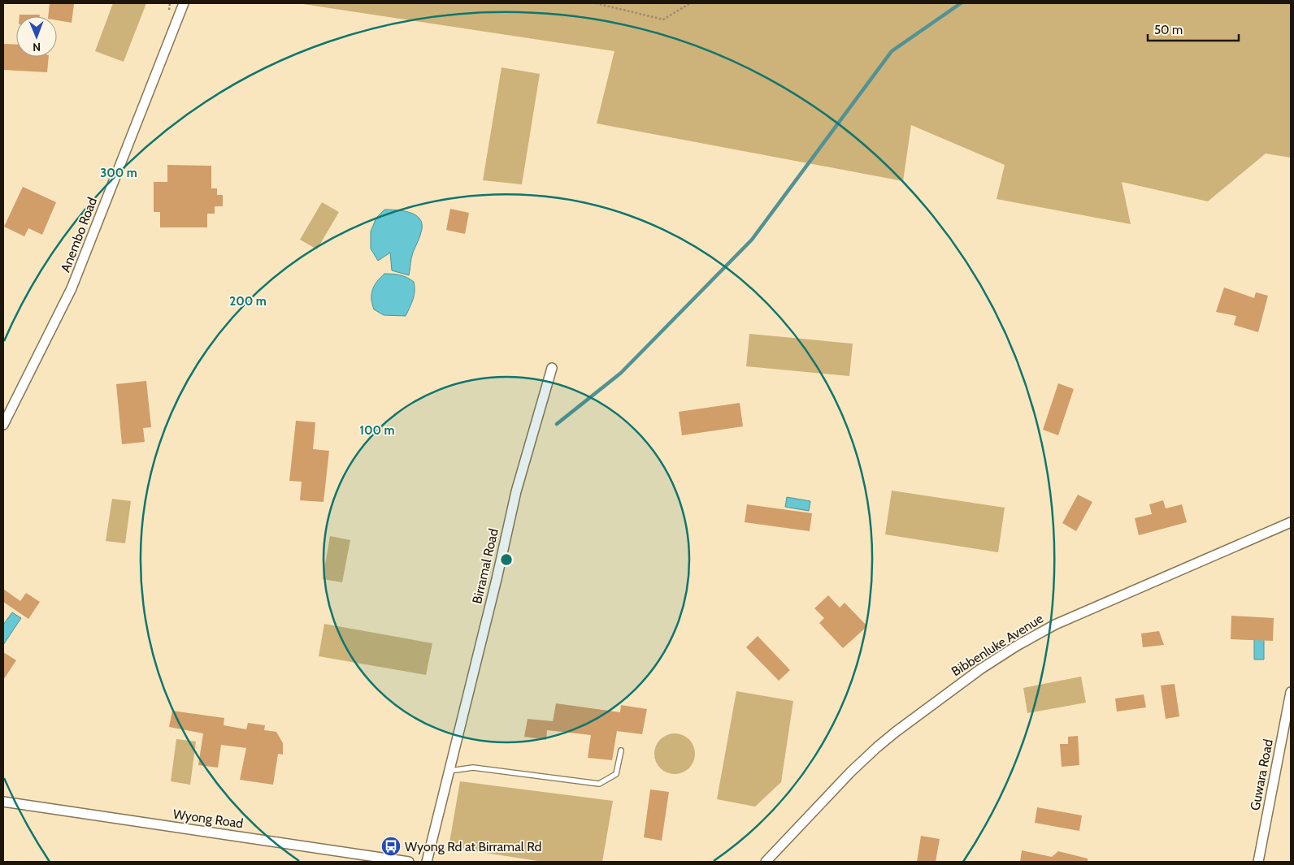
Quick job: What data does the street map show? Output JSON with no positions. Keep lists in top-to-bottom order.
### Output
{
  "streets": {
    "street": [
      "Anembo Road",
      "Birramal Road",
      "Bibbenluke Avenue",
      "Guwara Road",
      "Wyong Road"
    ]
  },
  "places": {
    "bus stop": ["Wyong Rd at Birramal Rd"]
  },
  "scale_bar": "50 m",
  "north": "bottom",
  "rings": ["300 m", "200 m", "100 m"]
}
